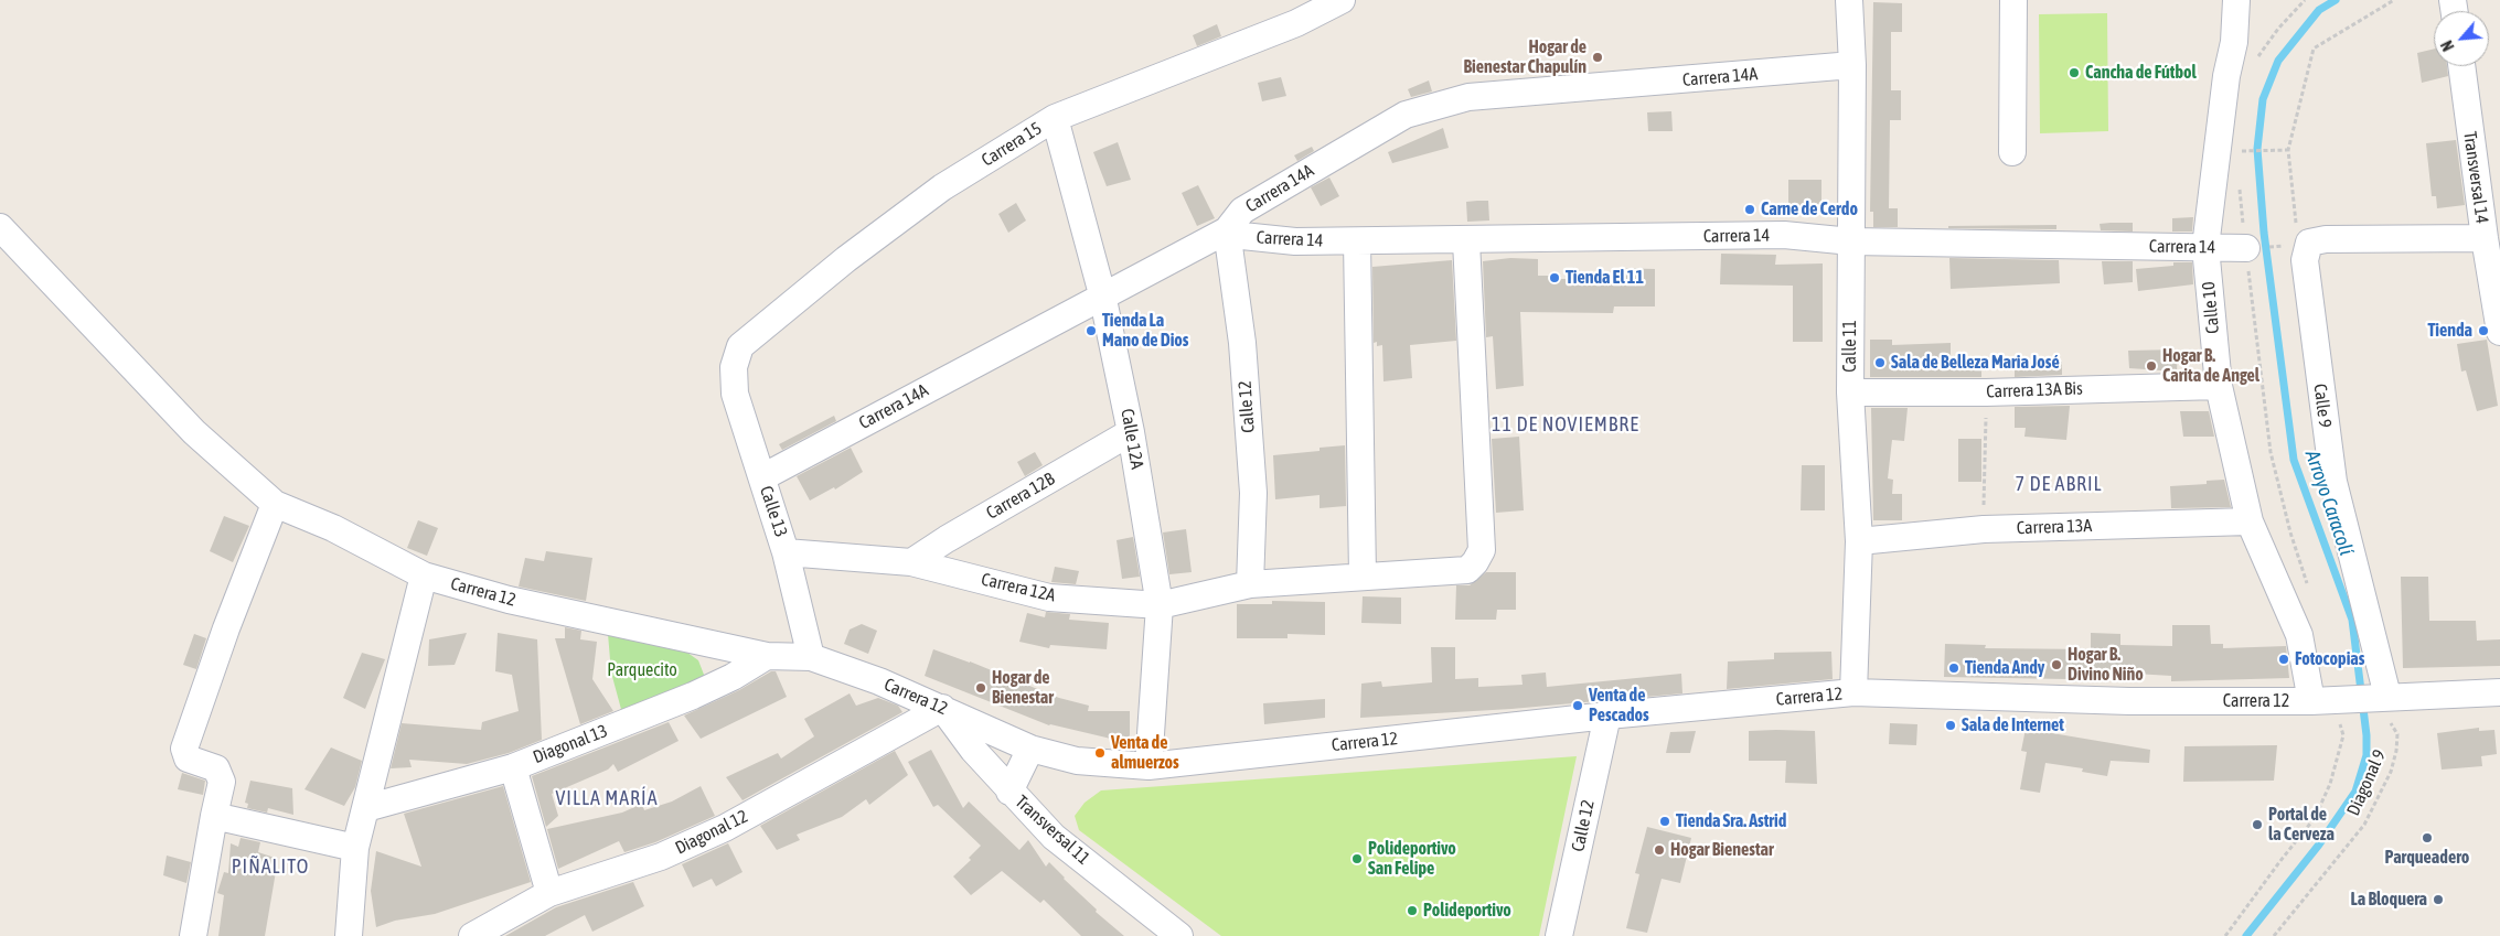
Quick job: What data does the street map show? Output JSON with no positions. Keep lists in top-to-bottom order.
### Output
{
  "streets": {
    "street": [
      "Carrera 14A",
      "Carrera 15",
      "Transversal 14",
      "Carrera 14",
      "Calle 10",
      "Calle 11",
      "Carrera 13A Bis",
      "Calle 9",
      "Calle 12",
      "Calle 12A",
      "Carrera 12B",
      "Calle 13",
      "Carrera 13A",
      "Carrera 12A",
      "Carrera 12",
      "Diagonal 13",
      "Transversal 11",
      "Diagonal 12"
    ],
    "path": ["Diagonal 9"]
  },
  "crossings": [
    ["Carrera 14A", "Carrera 14"],
    ["Carrera 14A", "Calle 11"],
    ["Carrera 14A", "Calle 12"],
    ["Carrera 14A", "Calle 12A"],
    ["Carrera 14A", "Calle 13"],
    ["Carrera 15", "Calle 12A"],
    ["Carrera 15", "Calle 13"],
    ["Transversal 14", "Calle 9"],
    ["Carrera 14", "Calle 10"],
    ["Carrera 14", "Calle 11"],
    ["Carrera 14", "Calle 12"],
    ["Carrera 14", "Carrera 12A"],
    ["Calle 10", "Carrera 13A Bis"],
    ["Calle 10", "Carrera 13A"],
    ["Calle 10", "Carrera 12"],
    ["Calle 11", "Carrera 13A Bis"],
    ["Calle 11", "Carrera 13A"],
    ["Calle 11", "Carrera 12"],
    ["Calle 9", "Carrera 12"],
    ["Calle 9", "Diagonal 9"],
    ["Calle 12", "Carrera 12A"],
    ["Calle 12", "Carrera 12"],
    ["Calle 12A", "Carrera 12B"],
    ["Calle 12A", "Carrera 12A"],
    ["Calle 12A", "Carrera 12"],
    ["Carrera 12B", "Carrera 12A"],
    ["Calle 13", "Carrera 12A"],
    ["Calle 13", "Carrera 12"],
    ["Carrera 12", "Diagonal 13"],
    ["Carrera 12", "Diagonal 9"],
    ["Carrera 12", "Transversal 11"],
    ["Carrera 12", "Diagonal 12"],
    ["Transversal 11", "Diagonal 12"]
  ],
  "districts": [
    "11 DE NOVIEMBRE",
    "7 DE ABRIL",
    "VILLA MARÍA",
    "PIÑALITO"
  ],
  "water": ["Arroyo Caracolí"],
  "parks": ["Parquecito"],
  "places": [
    "Hogar de Bienestar Chapulín",
    "Cancha de Fútbol",
    "Carne de Cerdo",
    "Tienda El 11",
    "Tienda La Mano de Dios",
    "Tienda",
    "Sala de Belleza Maria José",
    "Hogar B. Carita de Angel",
    "Fotocopias",
    "Hogar B. Divino Niño",
    "Tienda Andy",
    "Hogar de Bienestar",
    "Venta de Pescados",
    "Sala de Internet",
    "Venta de almuerzos",
    "Tienda Sra. Astrid",
    "Portal de la Cerveza",
    "Parqueadero",
    "Hogar Bienestar",
    "Polideportivo San Felipe",
    "La Bloquera",
    "Polideportivo"
  ],
  "north": "bottom left"
}
